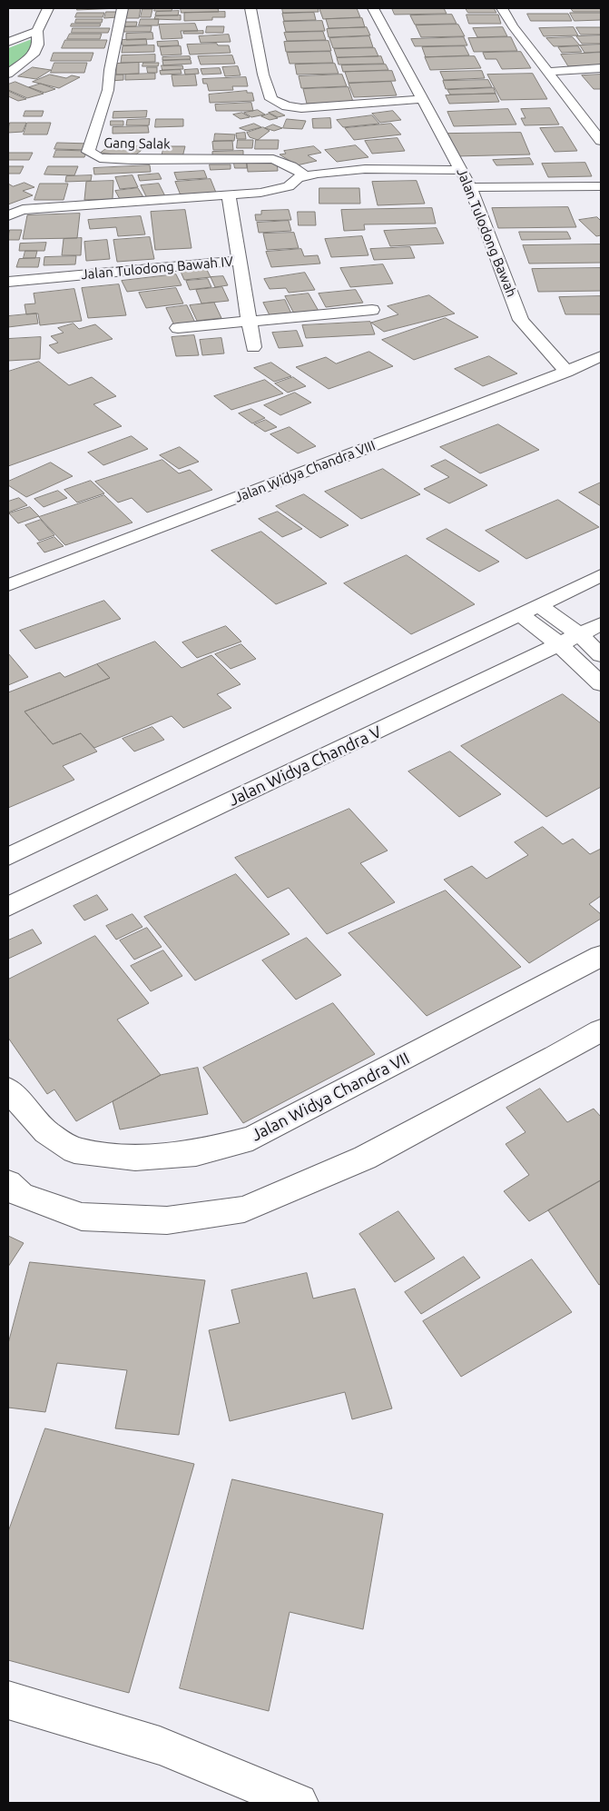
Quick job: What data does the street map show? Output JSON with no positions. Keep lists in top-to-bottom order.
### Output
{
  "streets": {
    "street": [
      "Gang Salak",
      "Jalan Tulodong Bawah",
      "Jalan Tulodong Bawah IV",
      "Jalan Widya Chandra VIII",
      "Jalan Widya Chandra V",
      "Jalan Widya Chandra VII"
    ]
  },
  "crossings": [
    ["Jalan Tulodong Bawah", "Jalan Widya Chandra VIII"]
  ]
}
